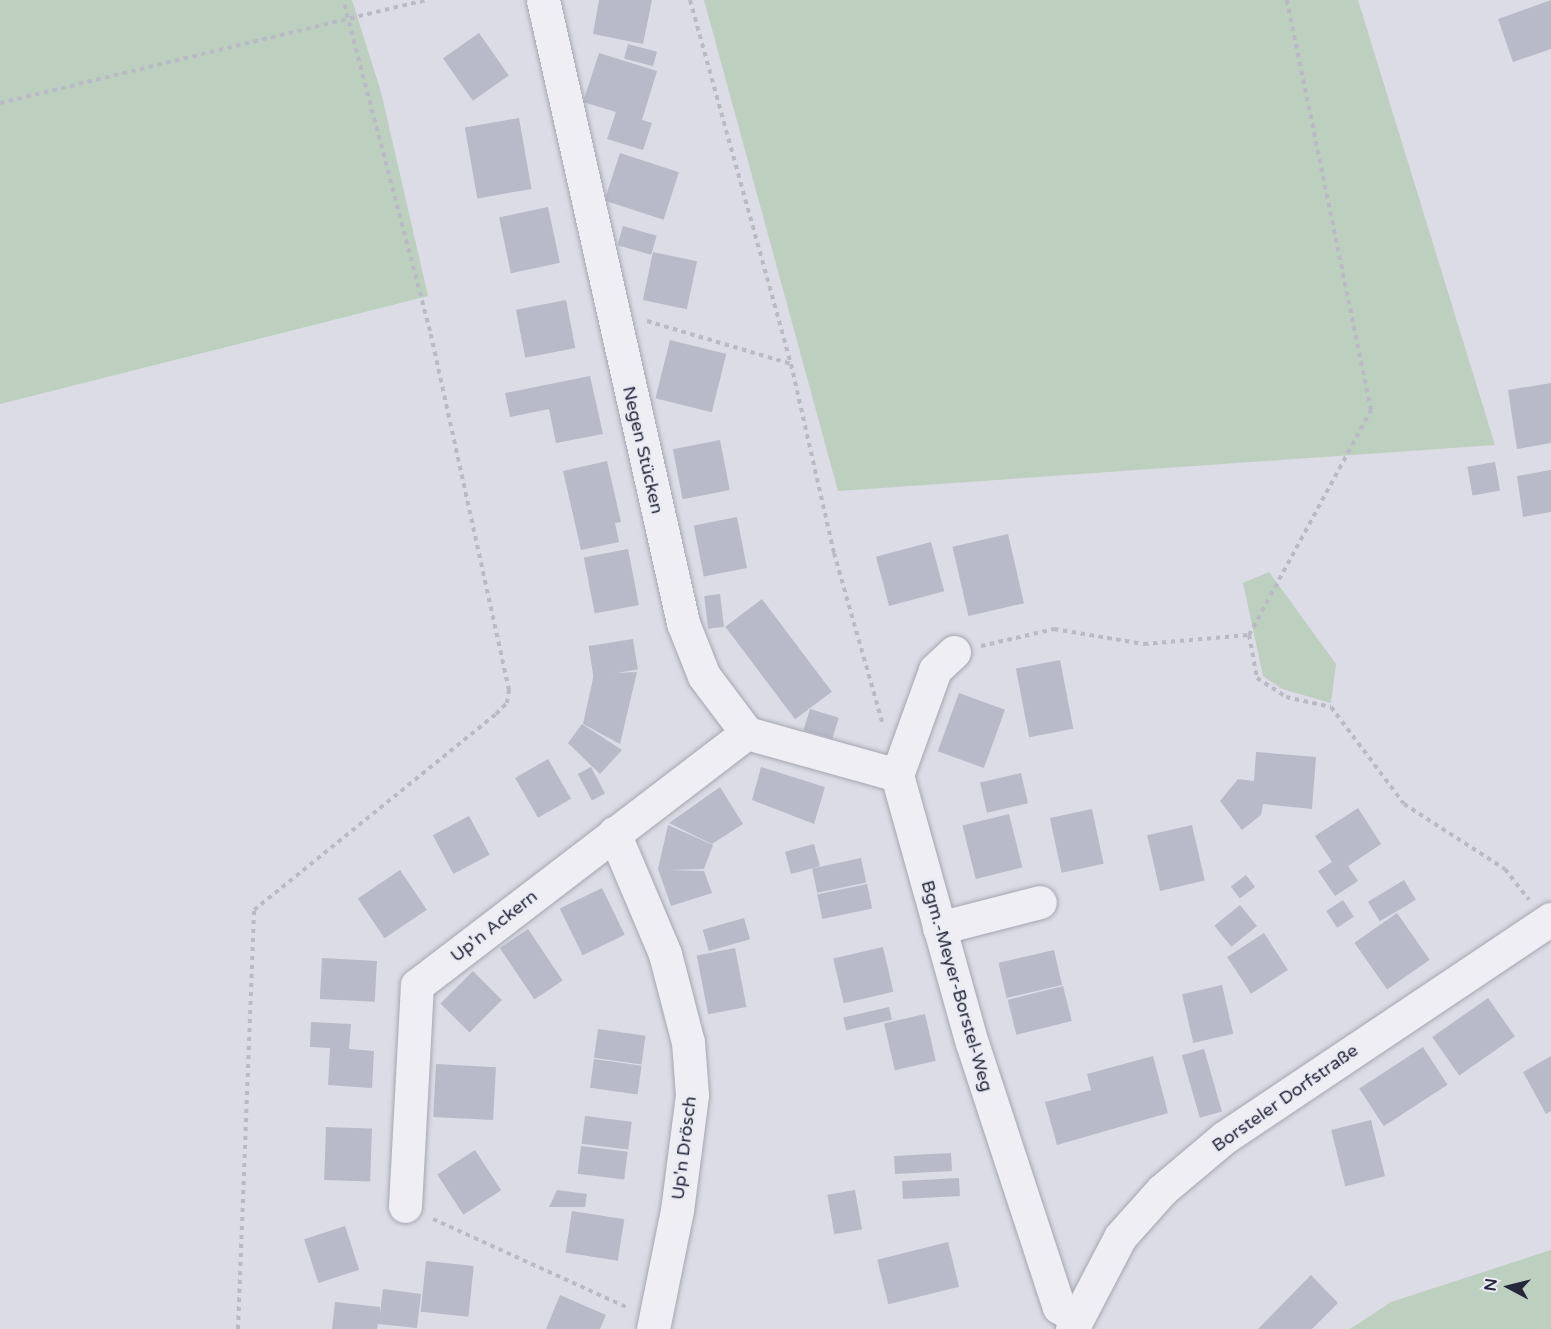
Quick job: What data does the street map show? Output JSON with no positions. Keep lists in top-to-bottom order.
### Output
{
  "streets": {
    "street": [
      "Negen Stücken",
      "Up'n Ackern",
      "Bgm.-Meyer-Borstel-Weg",
      "Borsteler Dorfstraße",
      "Up'n Drösch"
    ]
  },
  "crossings": [
    ["Negen Stücken", "Up'n Ackern"],
    ["Up'n Ackern", "Up'n Drösch"],
    ["Bgm.-Meyer-Borstel-Weg", "Borsteler Dorfstraße"]
  ],
  "north": "left"
}
